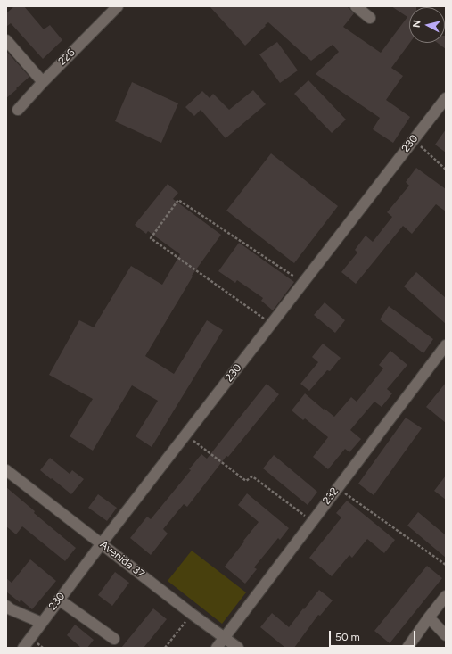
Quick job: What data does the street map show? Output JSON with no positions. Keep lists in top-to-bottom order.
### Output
{
  "streets": {
    "street": [
      "226",
      "230",
      "232",
      "Avenida 37"
    ]
  },
  "crossings": [
    ["230", "Avenida 37"],
    ["232", "Avenida 37"]
  ],
  "scale_bar": "50 m",
  "north": "left"
}
